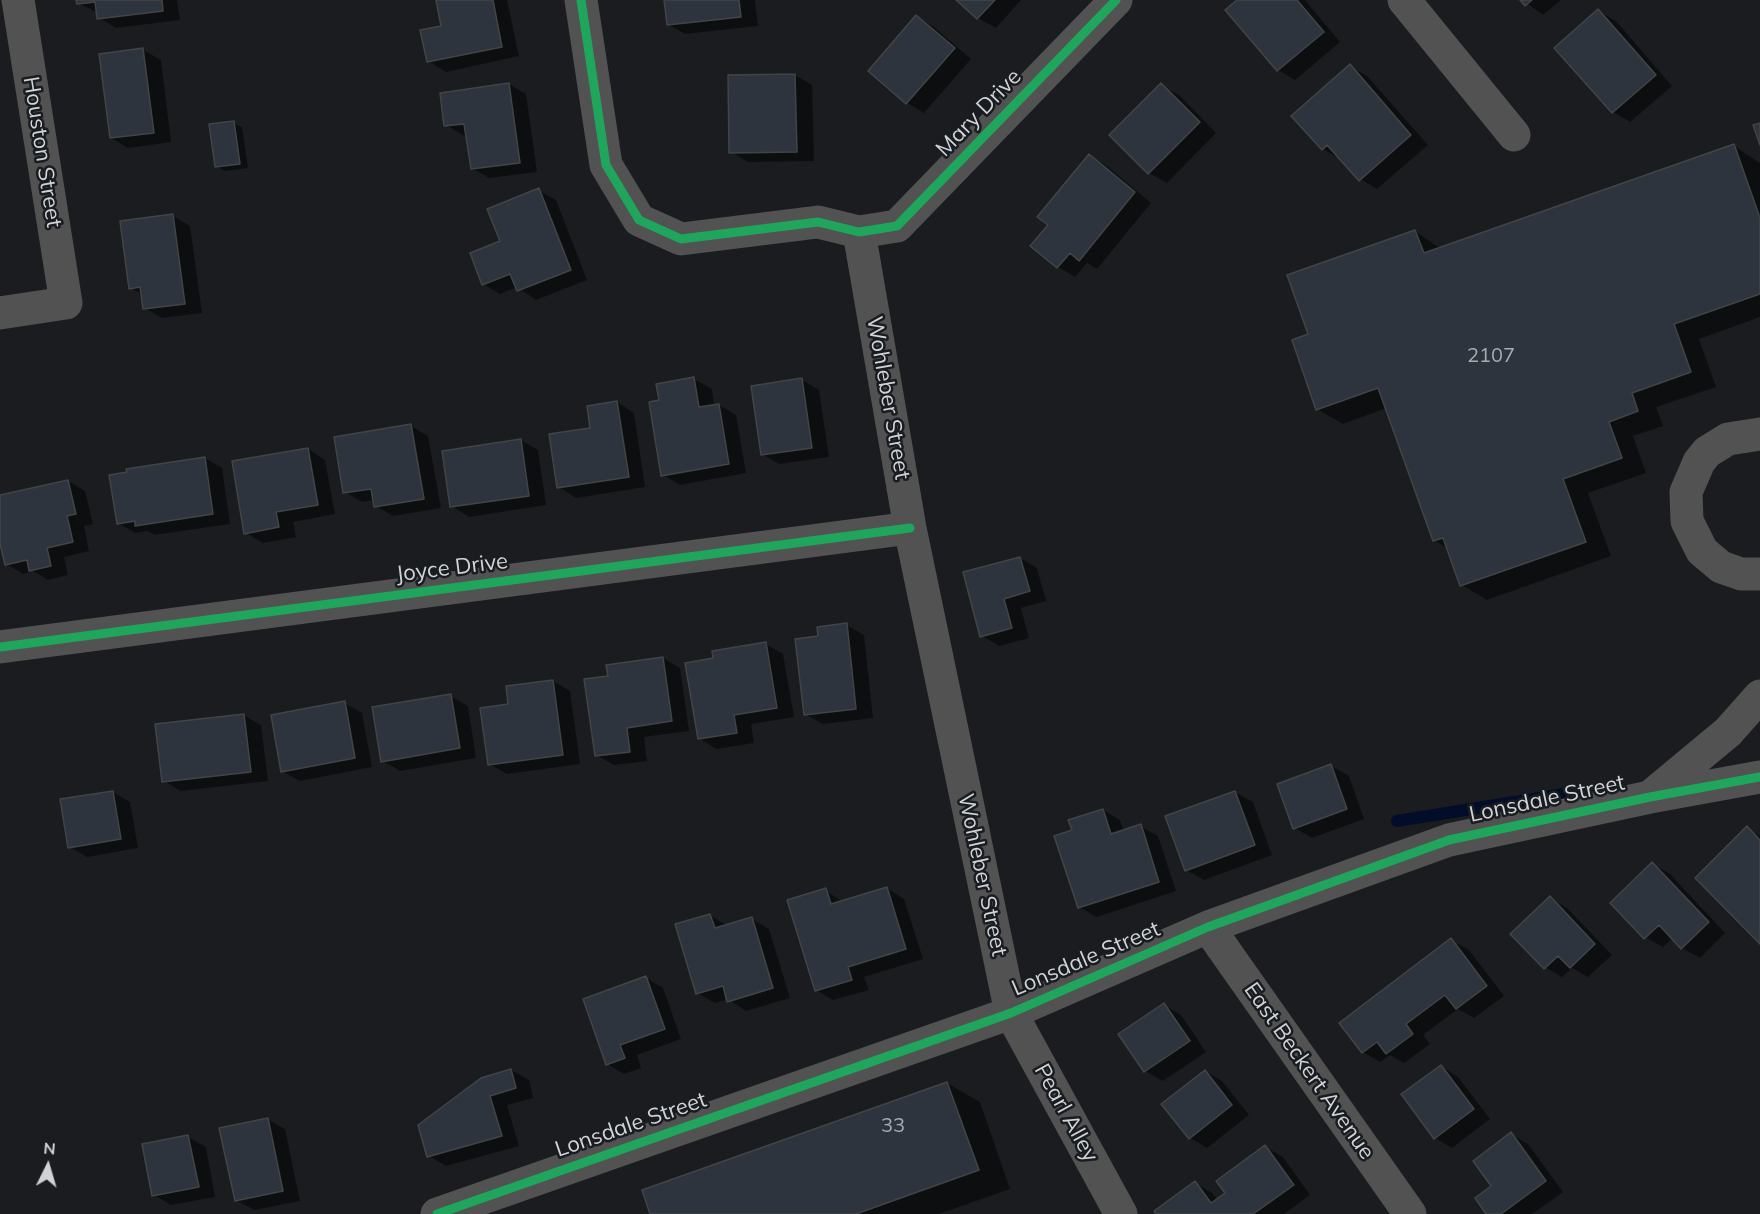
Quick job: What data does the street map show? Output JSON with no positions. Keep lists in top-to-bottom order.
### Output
{
  "streets": {
    "street": [
      "Mary Drive",
      "Houston Street",
      "Wohleber Street",
      "Joyce Drive",
      "Lonsdale Street",
      "East Beckert Avenue",
      "Pearl Alley"
    ]
  },
  "crossings": [
    ["Mary Drive", "Wohleber Street"],
    ["Wohleber Street", "Joyce Drive"],
    ["Wohleber Street", "Lonsdale Street"],
    ["Wohleber Street", "Pearl Alley"],
    ["Lonsdale Street", "East Beckert Avenue"],
    ["Lonsdale Street", "Pearl Alley"]
  ],
  "house_numbers": ["2107", "33"],
  "north": "top"
}
